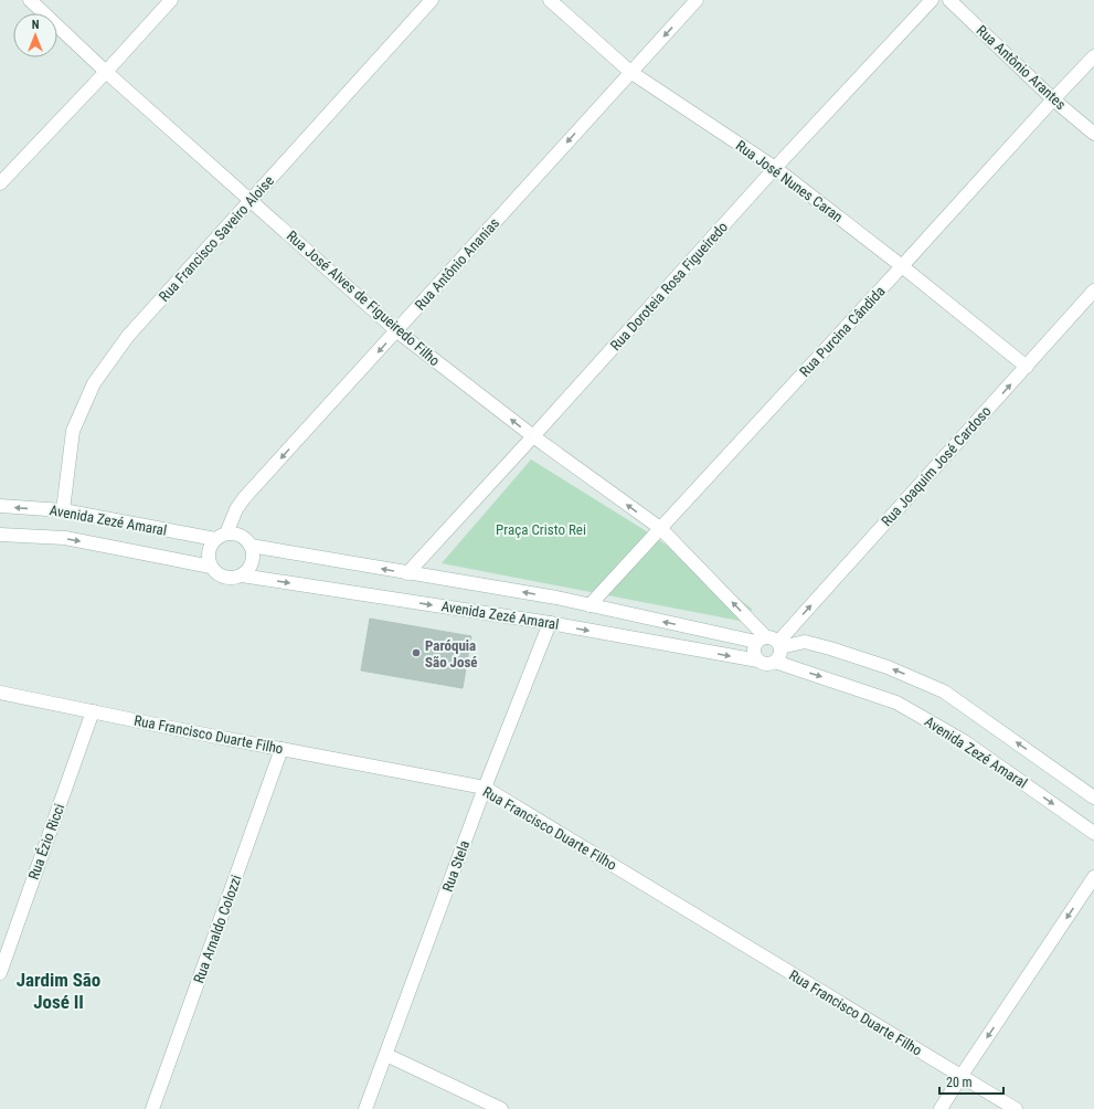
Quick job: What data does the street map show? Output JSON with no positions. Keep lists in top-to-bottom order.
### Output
{
  "streets": {
    "street": [
      "Rua Antônio Arantes",
      "Rua José Nunes Caran",
      "Rua Francisco Saveiro Aloise",
      "Rua Antônio Ananias",
      "Rua Doroteia Rosa Figueiredo",
      "Rua José Alves de Figueiredo Filho",
      "Rua Purcina Cândida",
      "Rua Joaquim José Cardoso",
      "Avenida Zezé Amaral",
      "Rua Francisco Duarte Filho",
      "Rua Ézio Ricci",
      "Rua Stela",
      "Rua Arnaldo Colozzi"
    ]
  },
  "crossings": [
    ["Rua Antônio Arantes", "Rua Purcina Cândida"],
    ["Rua José Nunes Caran", "Rua Antônio Ananias"],
    ["Rua José Nunes Caran", "Rua Doroteia Rosa Figueiredo"],
    ["Rua José Nunes Caran", "Rua Purcina Cândida"],
    ["Rua José Nunes Caran", "Rua Joaquim José Cardoso"],
    ["Rua Francisco Saveiro Aloise", "Rua José Alves de Figueiredo Filho"],
    ["Rua Francisco Saveiro Aloise", "Avenida Zezé Amaral"],
    ["Rua Antônio Ananias", "Rua José Alves de Figueiredo Filho"],
    ["Rua Antônio Ananias", "Avenida Zezé Amaral"],
    ["Rua Doroteia Rosa Figueiredo", "Rua José Alves de Figueiredo Filho"],
    ["Rua Doroteia Rosa Figueiredo", "Avenida Zezé Amaral"],
    ["Rua José Alves de Figueiredo Filho", "Rua Purcina Cândida"],
    ["Rua José Alves de Figueiredo Filho", "Rua Joaquim José Cardoso"],
    ["Rua José Alves de Figueiredo Filho", "Avenida Zezé Amaral"],
    ["Rua Purcina Cândida", "Avenida Zezé Amaral"],
    ["Rua Joaquim José Cardoso", "Avenida Zezé Amaral"],
    ["Avenida Zezé Amaral", "Rua Stela"],
    ["Rua Francisco Duarte Filho", "Rua Ézio Ricci"],
    ["Rua Francisco Duarte Filho", "Rua Stela"],
    ["Rua Francisco Duarte Filho", "Rua Arnaldo Colozzi"]
  ],
  "one_way": ["Rua Antônio Ananias", "Rua José Alves de Figueiredo Filho", "Rua Joaquim José Cardoso"],
  "districts": ["Jardim São José II"],
  "parks": ["Praça Cristo Rei"],
  "places": ["Paróquia São José"],
  "scale_bar": "20 m",
  "north": "top"
}
